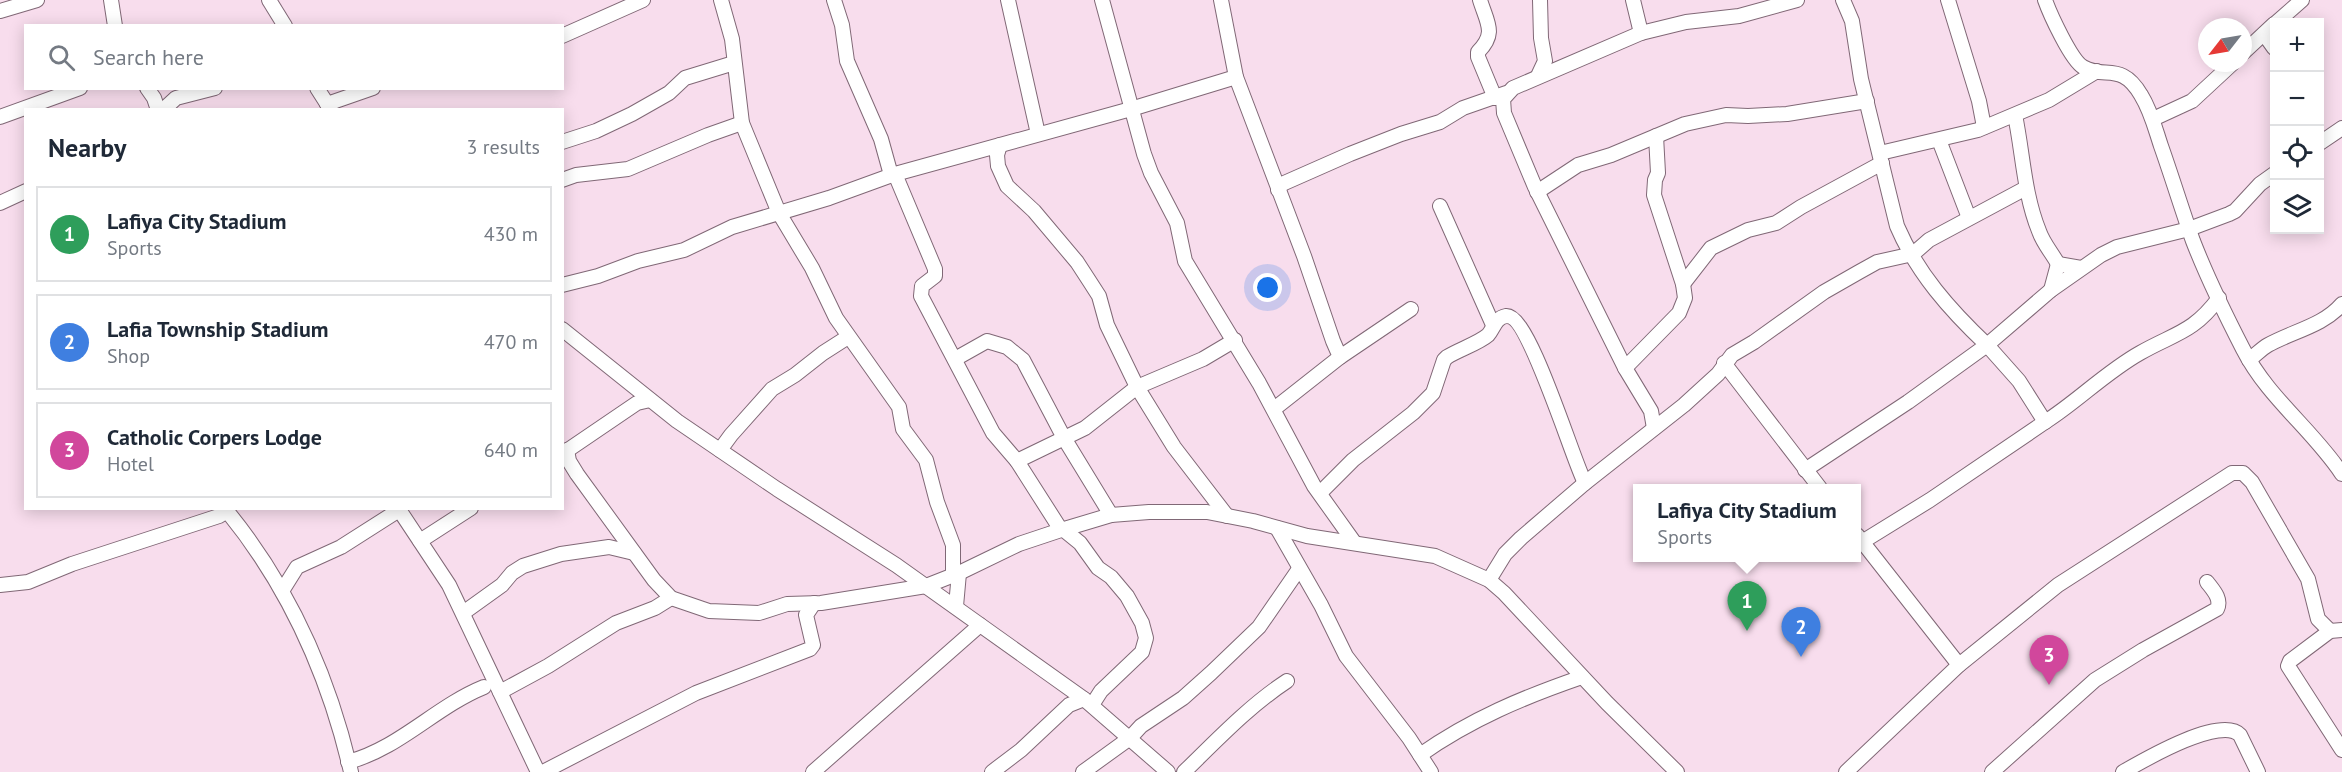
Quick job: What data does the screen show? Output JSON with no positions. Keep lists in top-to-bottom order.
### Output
{
  "north": "bottom left",
  "page": {
    "map_buttons": ["+", "−"],
    "search": "Search here",
    "heading": ["Nearby", "3 results"],
    "list": [
      {
        "mark": "1",
        "name": "Lafiya City Stadium",
        "note": "Sports",
        "value": "430 m"
      },
      {
        "mark": "2",
        "name": "Lafia Township Stadium",
        "note": "Shop",
        "value": "470 m"
      },
      {
        "mark": "3",
        "name": "Catholic Corpers Lodge",
        "note": "Hotel",
        "value": "640 m"
      }
    ],
    "popup": ["Lafiya City Stadium", "Sports"],
    "pins": ["1", "2", "3"]
  }
}
